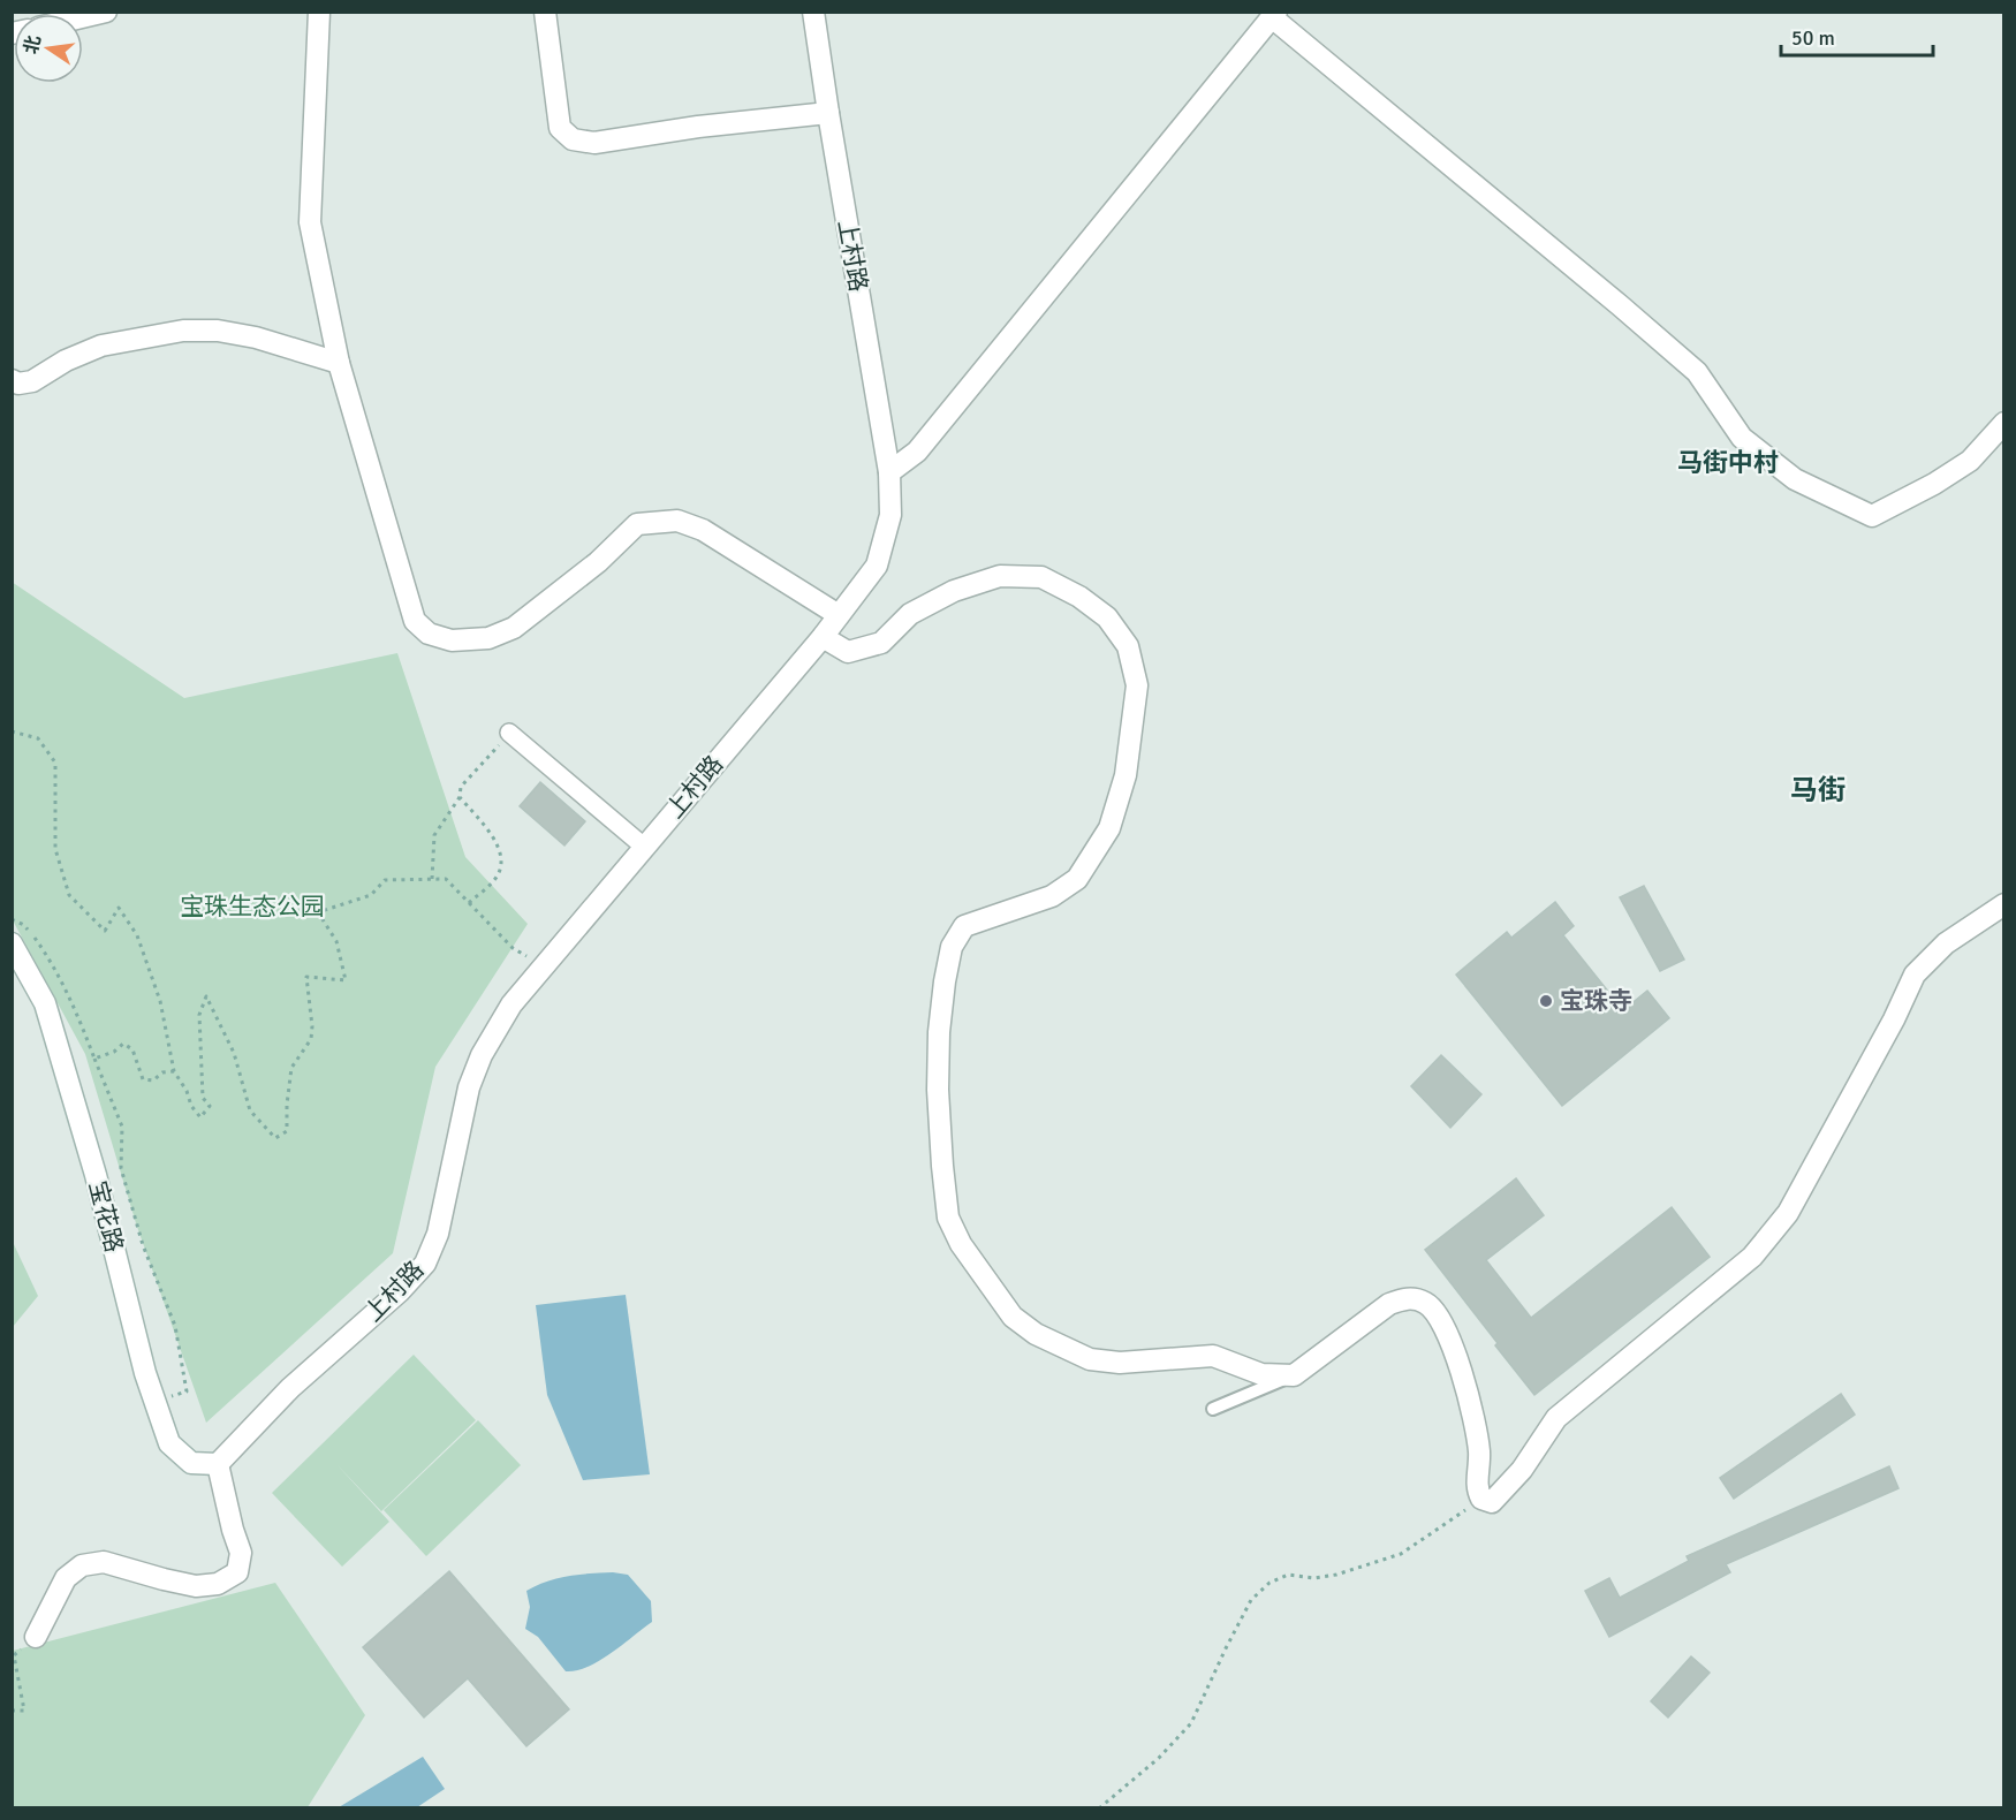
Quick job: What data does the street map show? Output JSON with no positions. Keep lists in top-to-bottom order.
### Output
{
  "streets": {
    "street": ["上村路", "宝花路"]
  },
  "crossings": [
    ["上村路", "宝花路"]
  ],
  "districts": ["马街中村", "马街"],
  "parks": ["宝珠生态公园"],
  "places": ["宝珠寺"],
  "scale_bar": "50 m",
  "north": "left"
}
